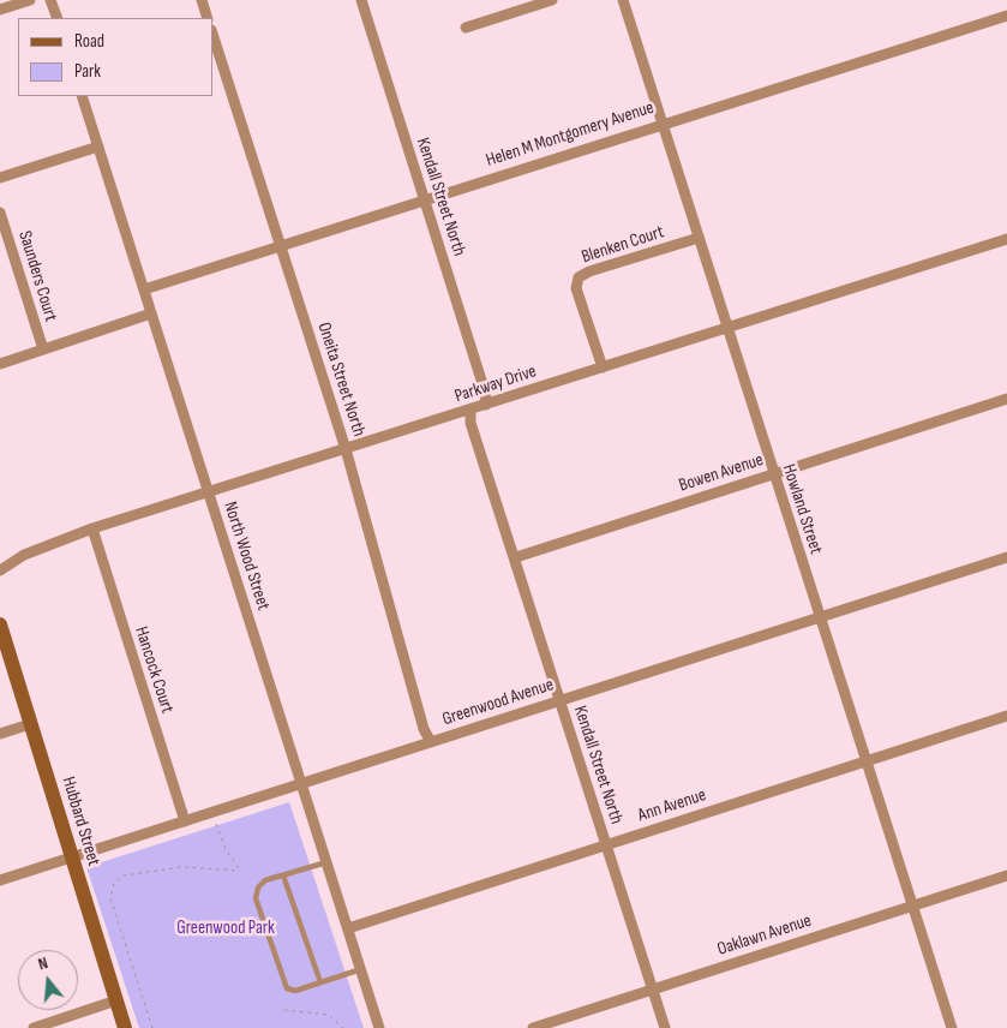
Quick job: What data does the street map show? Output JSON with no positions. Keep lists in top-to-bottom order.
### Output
{
  "streets": {
    "street": [
      "Helen M Montgomery Avenue",
      "Kendall Street North",
      "Blenken Court",
      "Saunders Court",
      "Oneita Street North",
      "Parkway Drive",
      "Bowen Avenue",
      "Howland Street",
      "North Wood Street",
      "Hancock Court",
      "Greenwood Avenue",
      "Ann Avenue",
      "Hubbard Street",
      "Oaklawn Avenue"
    ]
  },
  "crossings": [
    ["Helen M Montgomery Avenue", "Kendall Street North"],
    ["Helen M Montgomery Avenue", "Oneita Street North"],
    ["Helen M Montgomery Avenue", "Howland Street"],
    ["Helen M Montgomery Avenue", "North Wood Street"],
    ["Kendall Street North", "Parkway Drive"],
    ["Kendall Street North", "Bowen Avenue"],
    ["Kendall Street North", "Greenwood Avenue"],
    ["Kendall Street North", "Ann Avenue"],
    ["Kendall Street North", "Oaklawn Avenue"],
    ["Blenken Court", "Parkway Drive"],
    ["Blenken Court", "Howland Street"],
    ["Oneita Street North", "Parkway Drive"],
    ["Oneita Street North", "Greenwood Avenue"],
    ["Parkway Drive", "Howland Street"],
    ["Parkway Drive", "North Wood Street"],
    ["Parkway Drive", "Hancock Court"],
    ["Bowen Avenue", "Howland Street"],
    ["Howland Street", "Greenwood Avenue"],
    ["Howland Street", "Ann Avenue"],
    ["Howland Street", "Oaklawn Avenue"],
    ["North Wood Street", "Greenwood Avenue"],
    ["North Wood Street", "Ann Avenue"],
    ["Hancock Court", "Greenwood Avenue"],
    ["Greenwood Avenue", "Hubbard Street"]
  ],
  "parks": ["Greenwood Park"],
  "legend": ["Road", "Park"],
  "north": "top"
}
